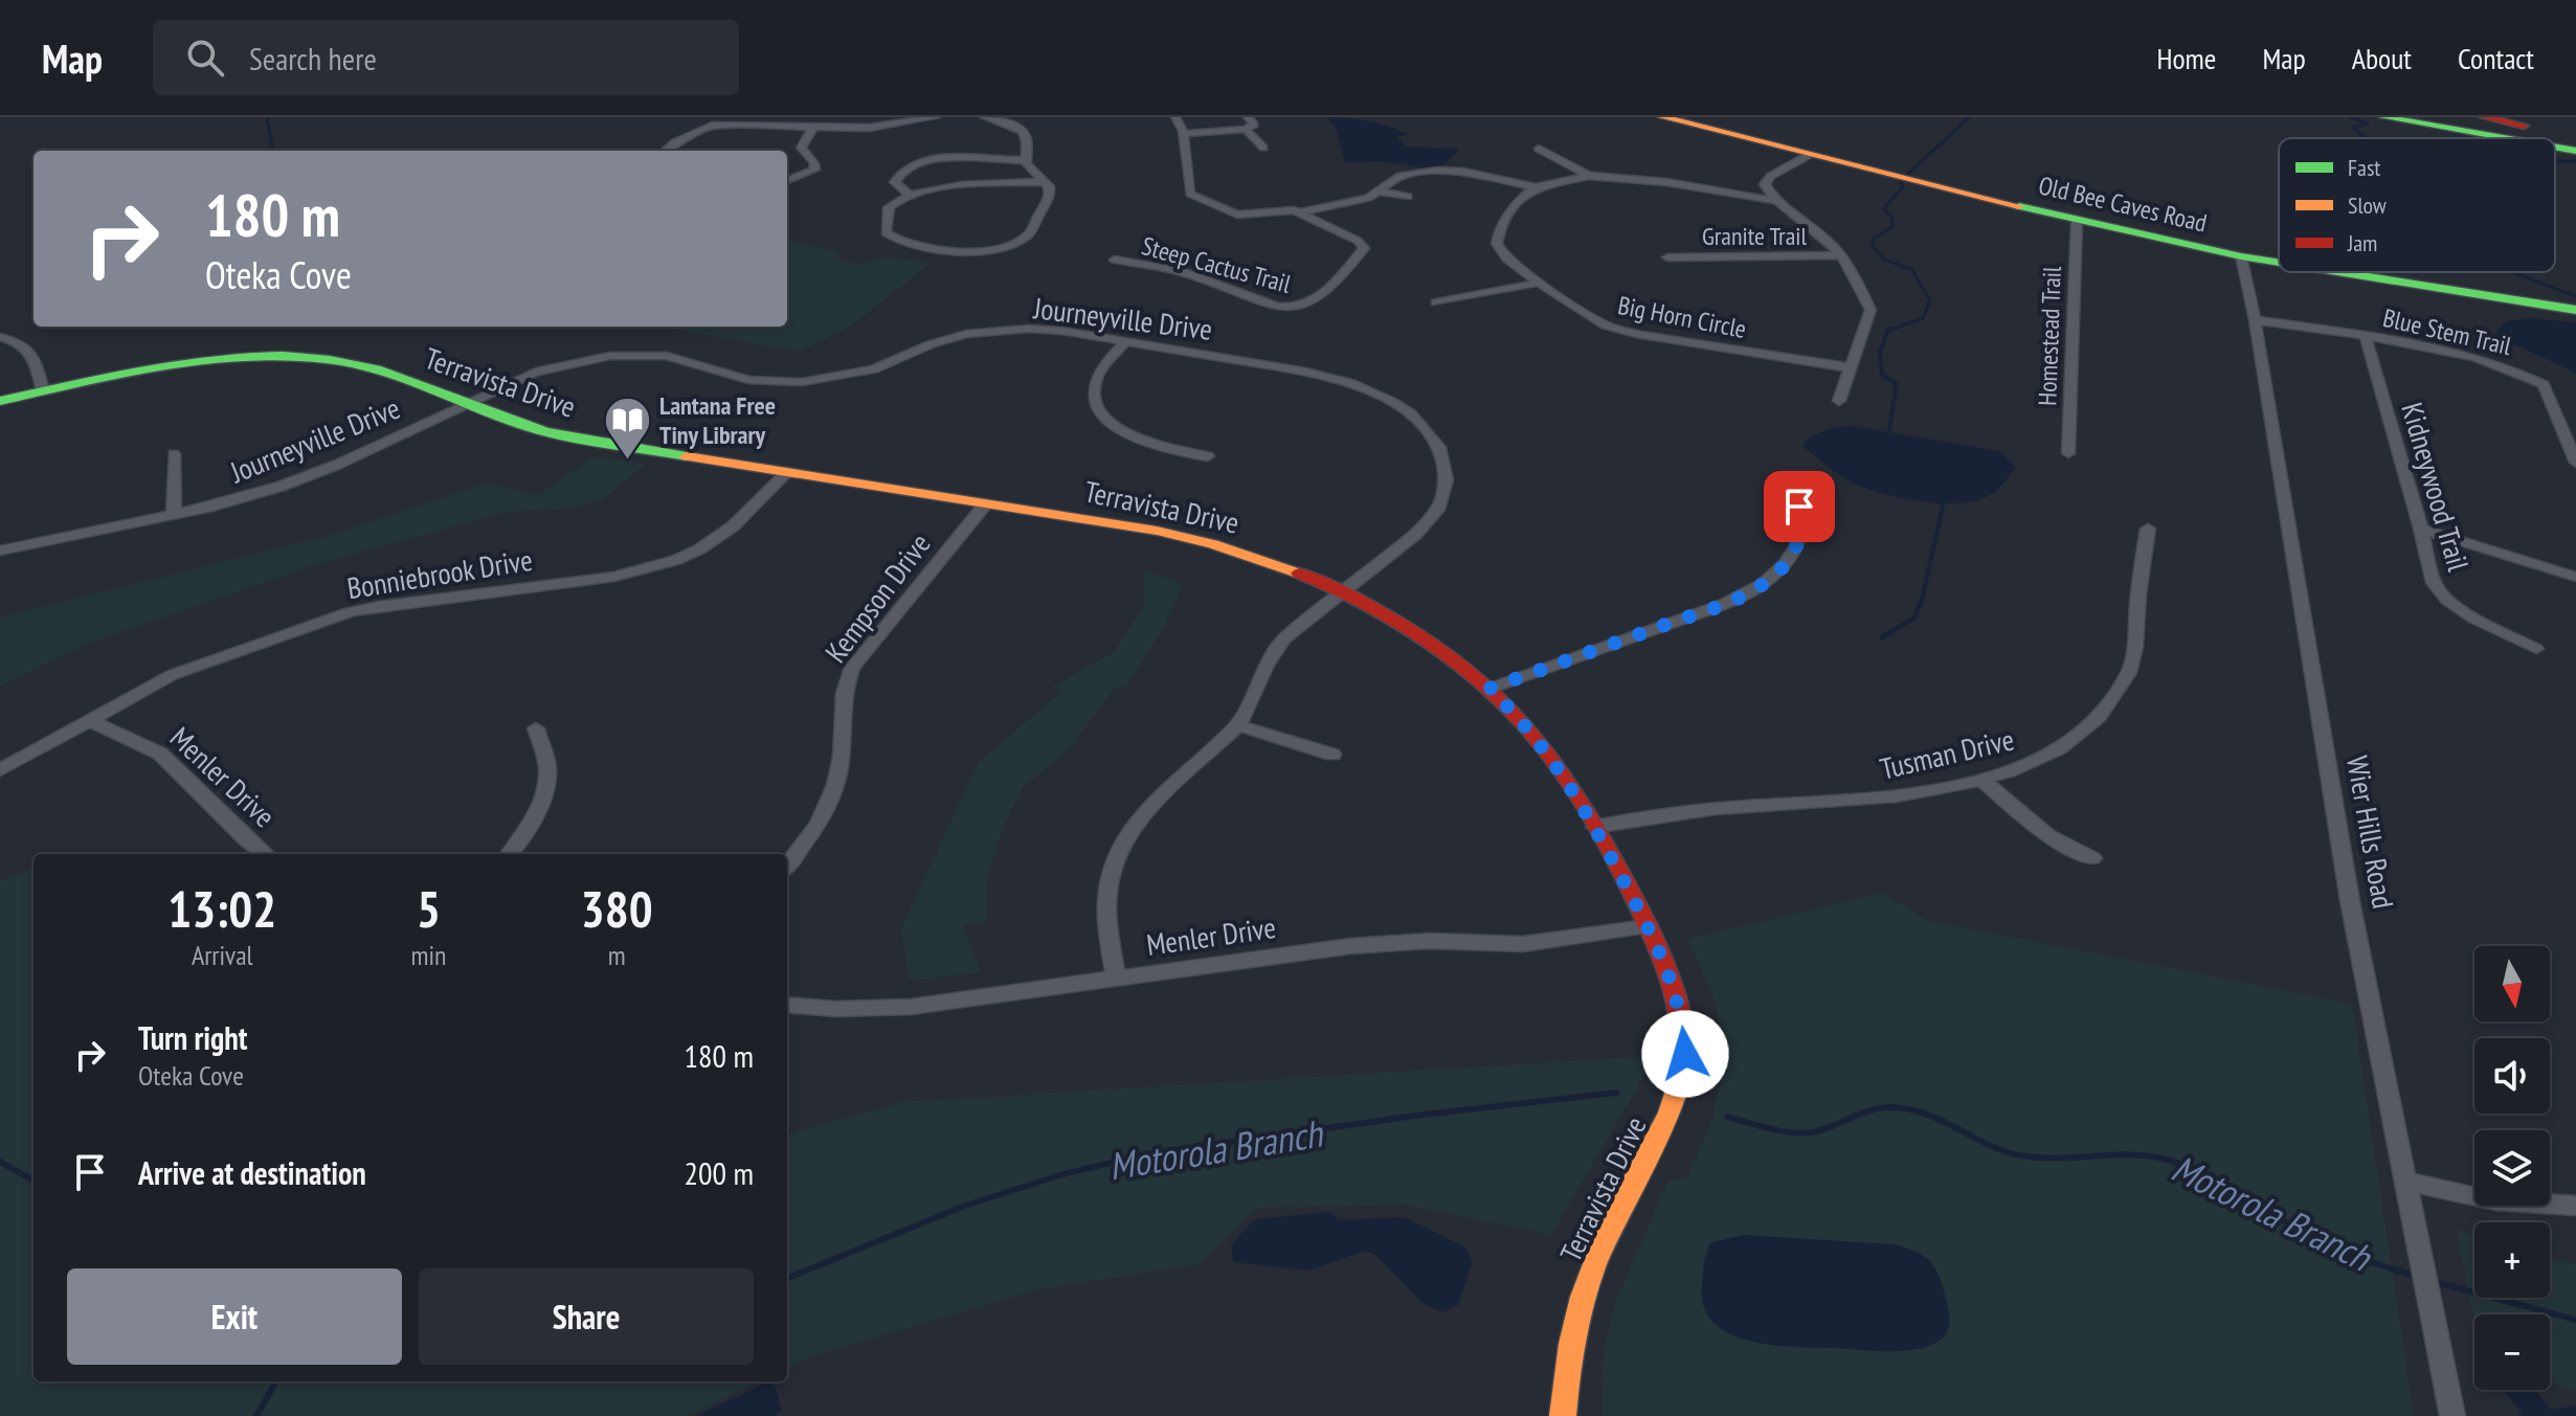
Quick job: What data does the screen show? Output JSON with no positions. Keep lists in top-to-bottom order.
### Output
{
  "streets": {
    "street": [
      "Old Bee Caves Road",
      "Granite Trail",
      "Steep Cactus Trail",
      "Big Horn Circle",
      "Journeyville Drive",
      "Blue Stem Trail",
      "Homestead Trail",
      "Terravista Drive",
      "Kidneywood Trail",
      "Bonniebrook Drive",
      "Kempson Drive",
      "Tusman Drive",
      "Menler Drive",
      "Wier Hills Road"
    ]
  },
  "crossings": [
    ["Old Bee Caves Road", "Homestead Trail"],
    ["Old Bee Caves Road", "Wier Hills Road"],
    ["Journeyville Drive", "Terravista Drive"],
    ["Journeyville Drive", "Menler Drive"],
    ["Blue Stem Trail", "Kidneywood Trail"],
    ["Blue Stem Trail", "Wier Hills Road"],
    ["Terravista Drive", "Bonniebrook Drive"],
    ["Terravista Drive", "Kempson Drive"],
    ["Terravista Drive", "Tusman Drive"],
    ["Terravista Drive", "Menler Drive"],
    ["Bonniebrook Drive", "Menler Drive"]
  ],
  "water": ["Motorola Branch"],
  "places": {
    "library": ["Lantana Free Tiny Library"]
  },
  "legend": ["Fast", "Slow", "Jam"],
  "north": "bottom",
  "page": {
    "header": "Map",
    "search": "Search here",
    "nav": [
      "Home",
      "Map",
      "About",
      "Contact"
    ],
    "turn": ["180 m", "Oteka Cove"],
    "eta": [
      "13:02",
      "Arrival",
      "5",
      "min",
      "380",
      "m"
    ],
    "map_buttons": ["+", "−"],
    "list": [
      {
        "name": "Turn right",
        "note": "Oteka Cove",
        "value": "180 m"
      },
      {
        "name": "Arrive at destination",
        "value": "200 m"
      }
    ],
    "buttons": ["Exit", "Share"]
  }
}
